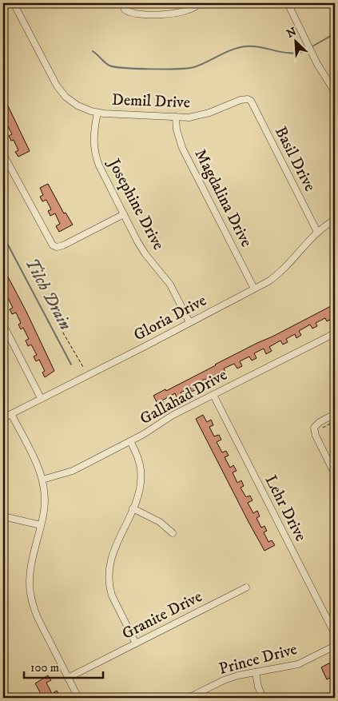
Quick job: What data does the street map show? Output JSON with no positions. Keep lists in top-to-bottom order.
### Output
{
  "streets": {
    "street": [
      "Demil Drive",
      "Basil Drive",
      "Magdalina Drive",
      "Josephine Drive",
      "Gloria Drive",
      "Gallahad Drive",
      "Lehr Drive",
      "Granite Drive",
      "Prince Drive"
    ]
  },
  "crossings": [
    ["Demil Drive", "Basil Drive"],
    ["Demil Drive", "Magdalina Drive"],
    ["Demil Drive", "Josephine Drive"],
    ["Basil Drive", "Gloria Drive"],
    ["Magdalina Drive", "Gloria Drive"],
    ["Josephine Drive", "Gloria Drive"],
    ["Gallahad Drive", "Lehr Drive"]
  ],
  "water": ["Tilch Drain"],
  "scale_bar": "100 m",
  "north": "top left"
}
